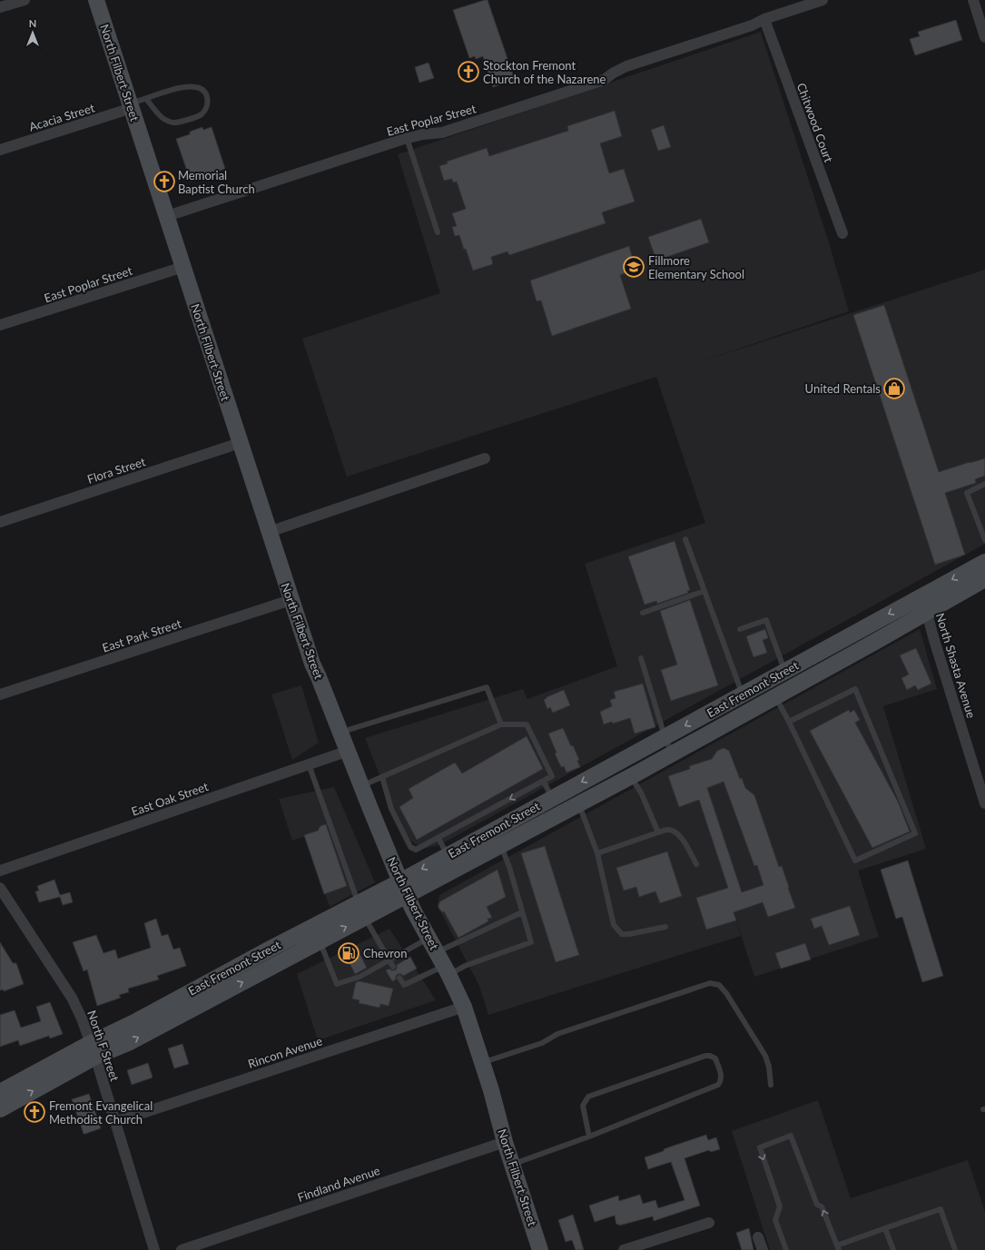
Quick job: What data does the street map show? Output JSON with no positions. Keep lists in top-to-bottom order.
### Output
{
  "streets": {
    "main road": ["North Filbert Street", "East Fremont Street"],
    "street": [
      "Acacia Street",
      "East Poplar Street",
      "Chitwood Court",
      "Flora Street",
      "East Park Street",
      "North Shasta Avenue",
      "East Oak Street",
      "North F Street",
      "Rincon Avenue",
      "Findland Avenue"
    ]
  },
  "crossings": [
    ["North Filbert Street", "Acacia Street"],
    ["North Filbert Street", "East Poplar Street"],
    ["North Filbert Street", "Flora Street"],
    ["North Filbert Street", "East Park Street"],
    ["North Filbert Street", "East Fremont Street"],
    ["North Filbert Street", "East Oak Street"],
    ["North Filbert Street", "Rincon Avenue"],
    ["North Filbert Street", "Findland Avenue"],
    ["East Poplar Street", "Chitwood Court"],
    ["North Shasta Avenue", "East Fremont Street"],
    ["East Fremont Street", "North F Street"],
    ["North F Street", "Rincon Avenue"]
  ],
  "places": {
    "church": ["Stockton Fremont Church of the Nazarene", "Memorial Baptist Church", "Fremont Evangelical Methodist Church"],
    "school or university": ["Fillmore Elementary School"],
    "shop": ["United Rentals"],
    "fuel station": ["Chevron"]
  },
  "north": "top"
}
